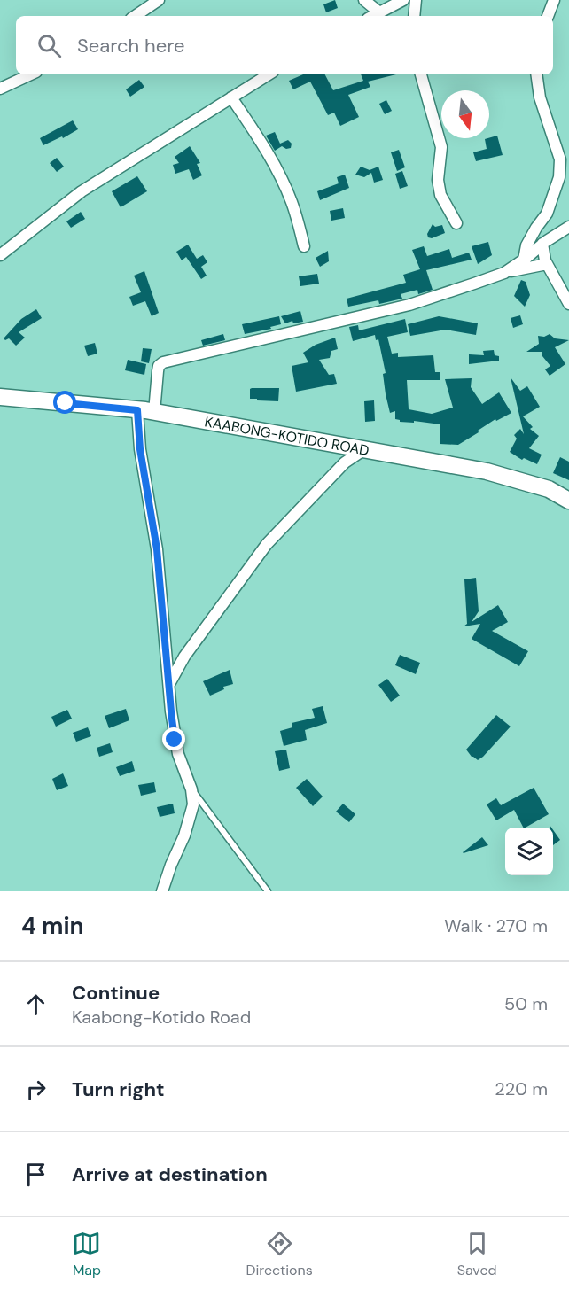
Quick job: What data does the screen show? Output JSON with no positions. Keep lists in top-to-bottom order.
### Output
{
  "streets": {
    "main road": ["KAABONG-KOTIDO ROAD"]
  },
  "north": "bottom",
  "page": {
    "search": "Search here",
    "heading": ["4 min", "Walk · 270 m"],
    "list": [
      ["Continue", "Kaabong-Kotido Road", "50 m"],
      ["Turn right", "220 m"],
      "Arrive at destination"
    ],
    "nav": ["Map", "Directions", "Saved"]
  }
}
